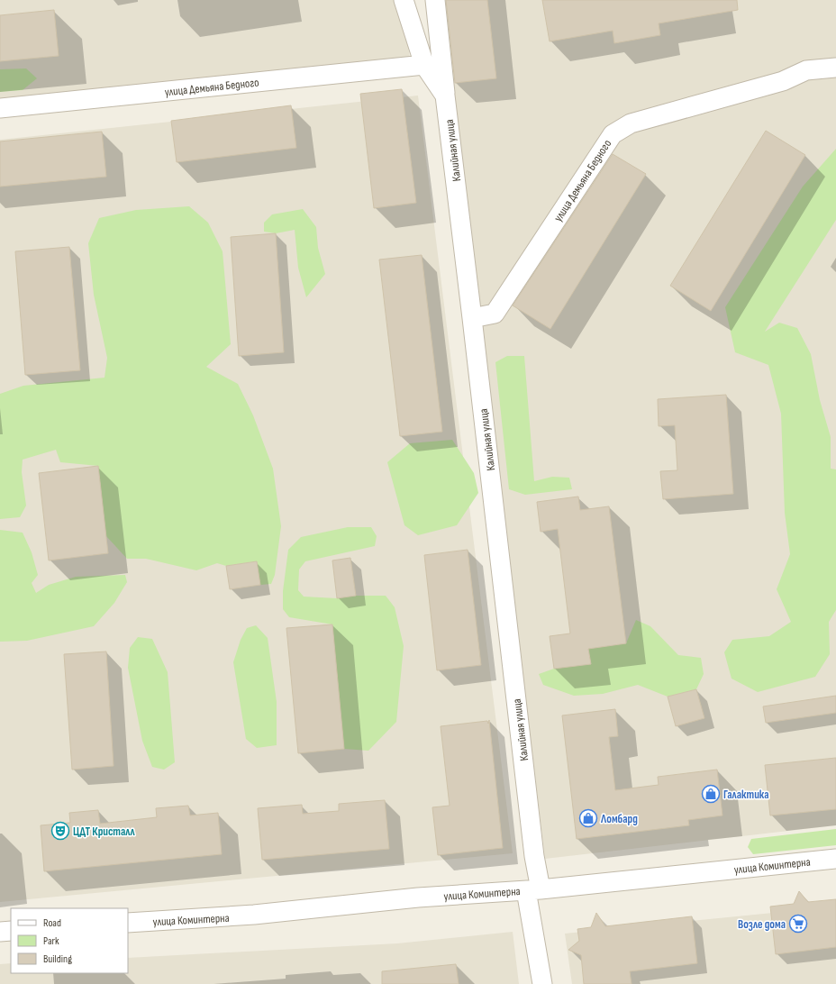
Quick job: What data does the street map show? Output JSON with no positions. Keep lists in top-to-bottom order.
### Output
{
  "streets": {
    "street": ["улица Демьяна Бедного", "Калийная улица", "улица Коминтерна"]
  },
  "crossings": [
    ["улица Демьяна Бедного", "Калийная улица"],
    ["Калийная улица", "улица Коминтерна"]
  ],
  "places": {
    "shop": ["Галактика", "Ломбард"],
    "theatre": ["ЦДТ Кристалл"],
    "supermarket": ["Возле дома"]
  },
  "legend": ["Road", "Park", "Building"]
}
